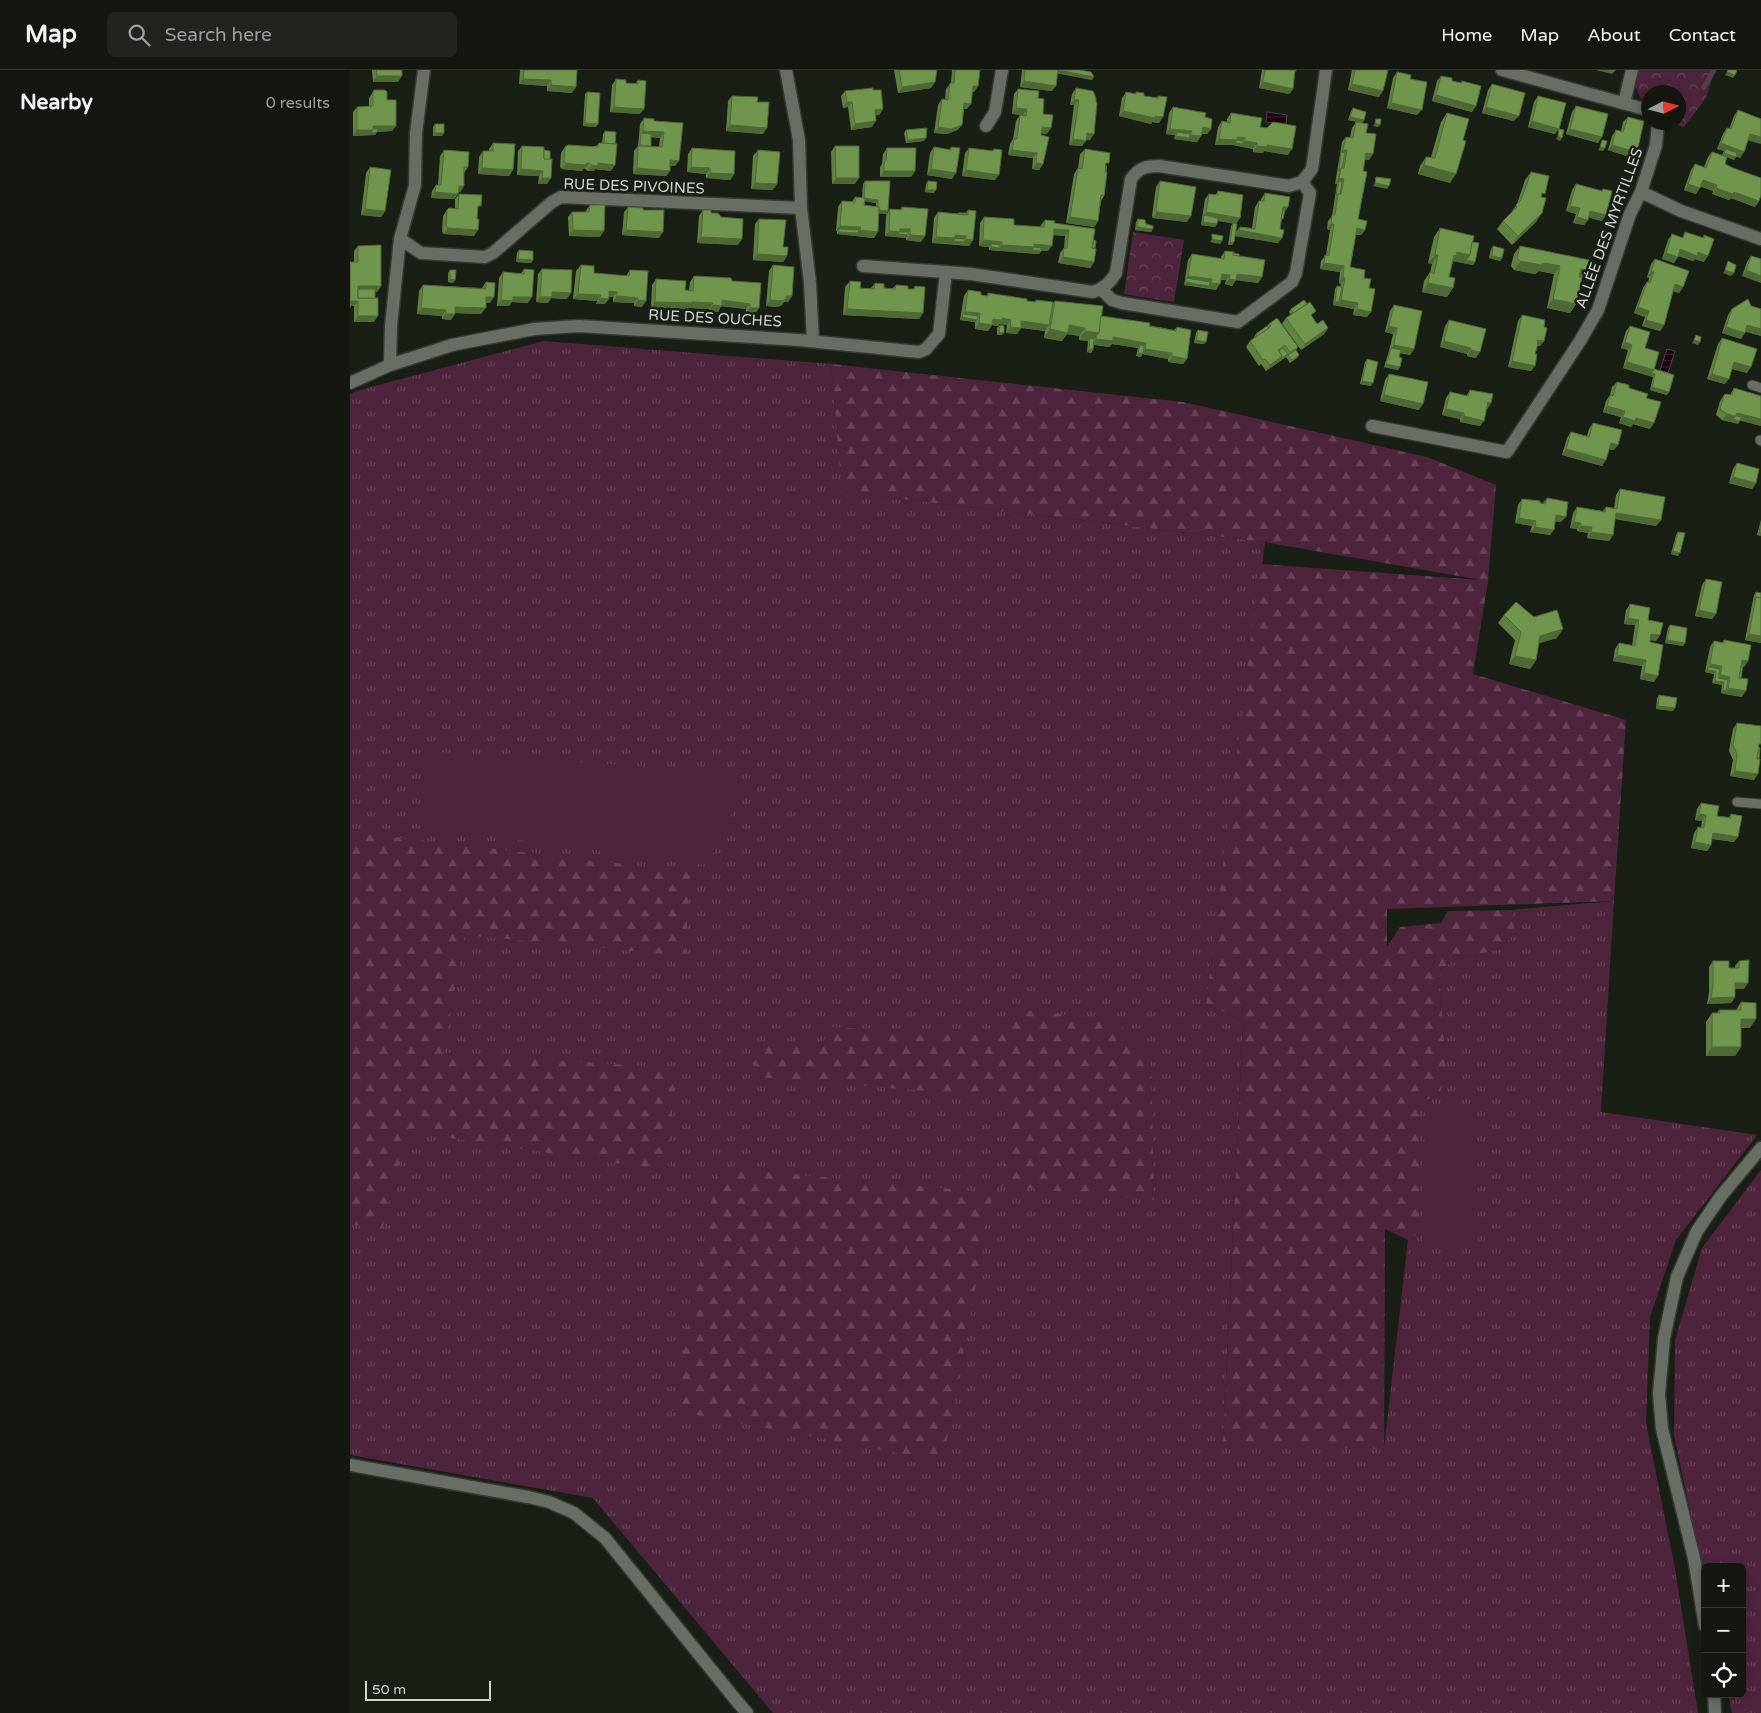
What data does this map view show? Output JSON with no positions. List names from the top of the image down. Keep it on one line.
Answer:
{"streets":{"street":["RUE DES PIVOINES","ALLÉE DES MYRTILLES","RUE DES OUCHES"]},"scale_bar":"50 m","north":"right","page":{"header":"Map","search":"Search here","nav":["Home","Map","About","Contact"],"heading":["Nearby","0 results"],"map_buttons":["+","−"],"scale":"50 m"}}
